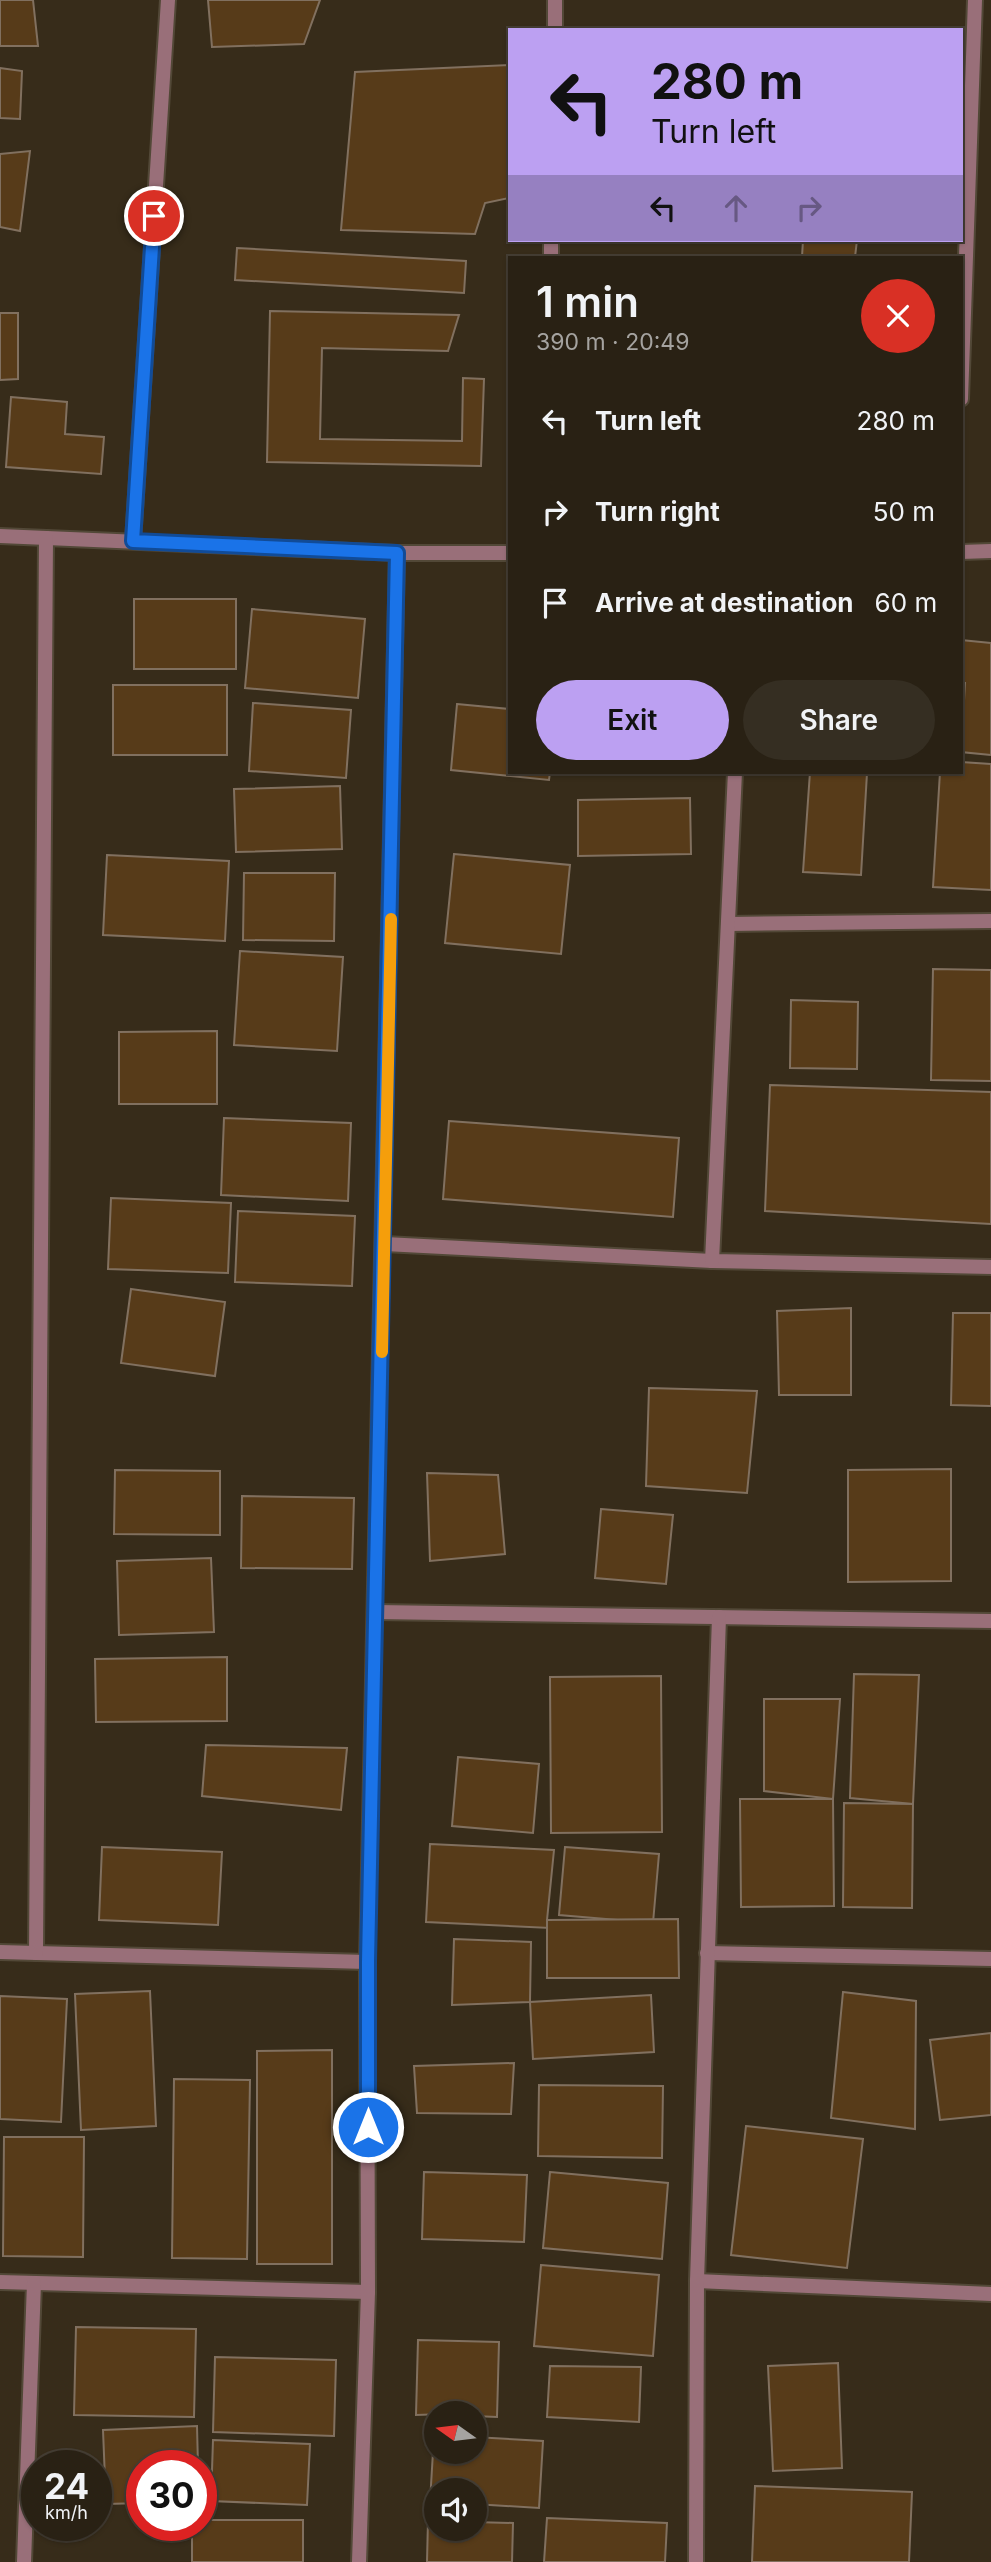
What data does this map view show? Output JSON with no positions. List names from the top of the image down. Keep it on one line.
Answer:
{"north":"left","page":{"turn":["280 m","Turn left"],"heading":["1 min","390 m · 20:49"],"list":[{"name":"Turn left","value":"280 m"},{"name":"Turn right","value":"50 m"},{"name":"Arrive at destination","value":"60 m"}],"buttons":["Exit","Share"],"speed":"24 km/h","limit":"30"}}
